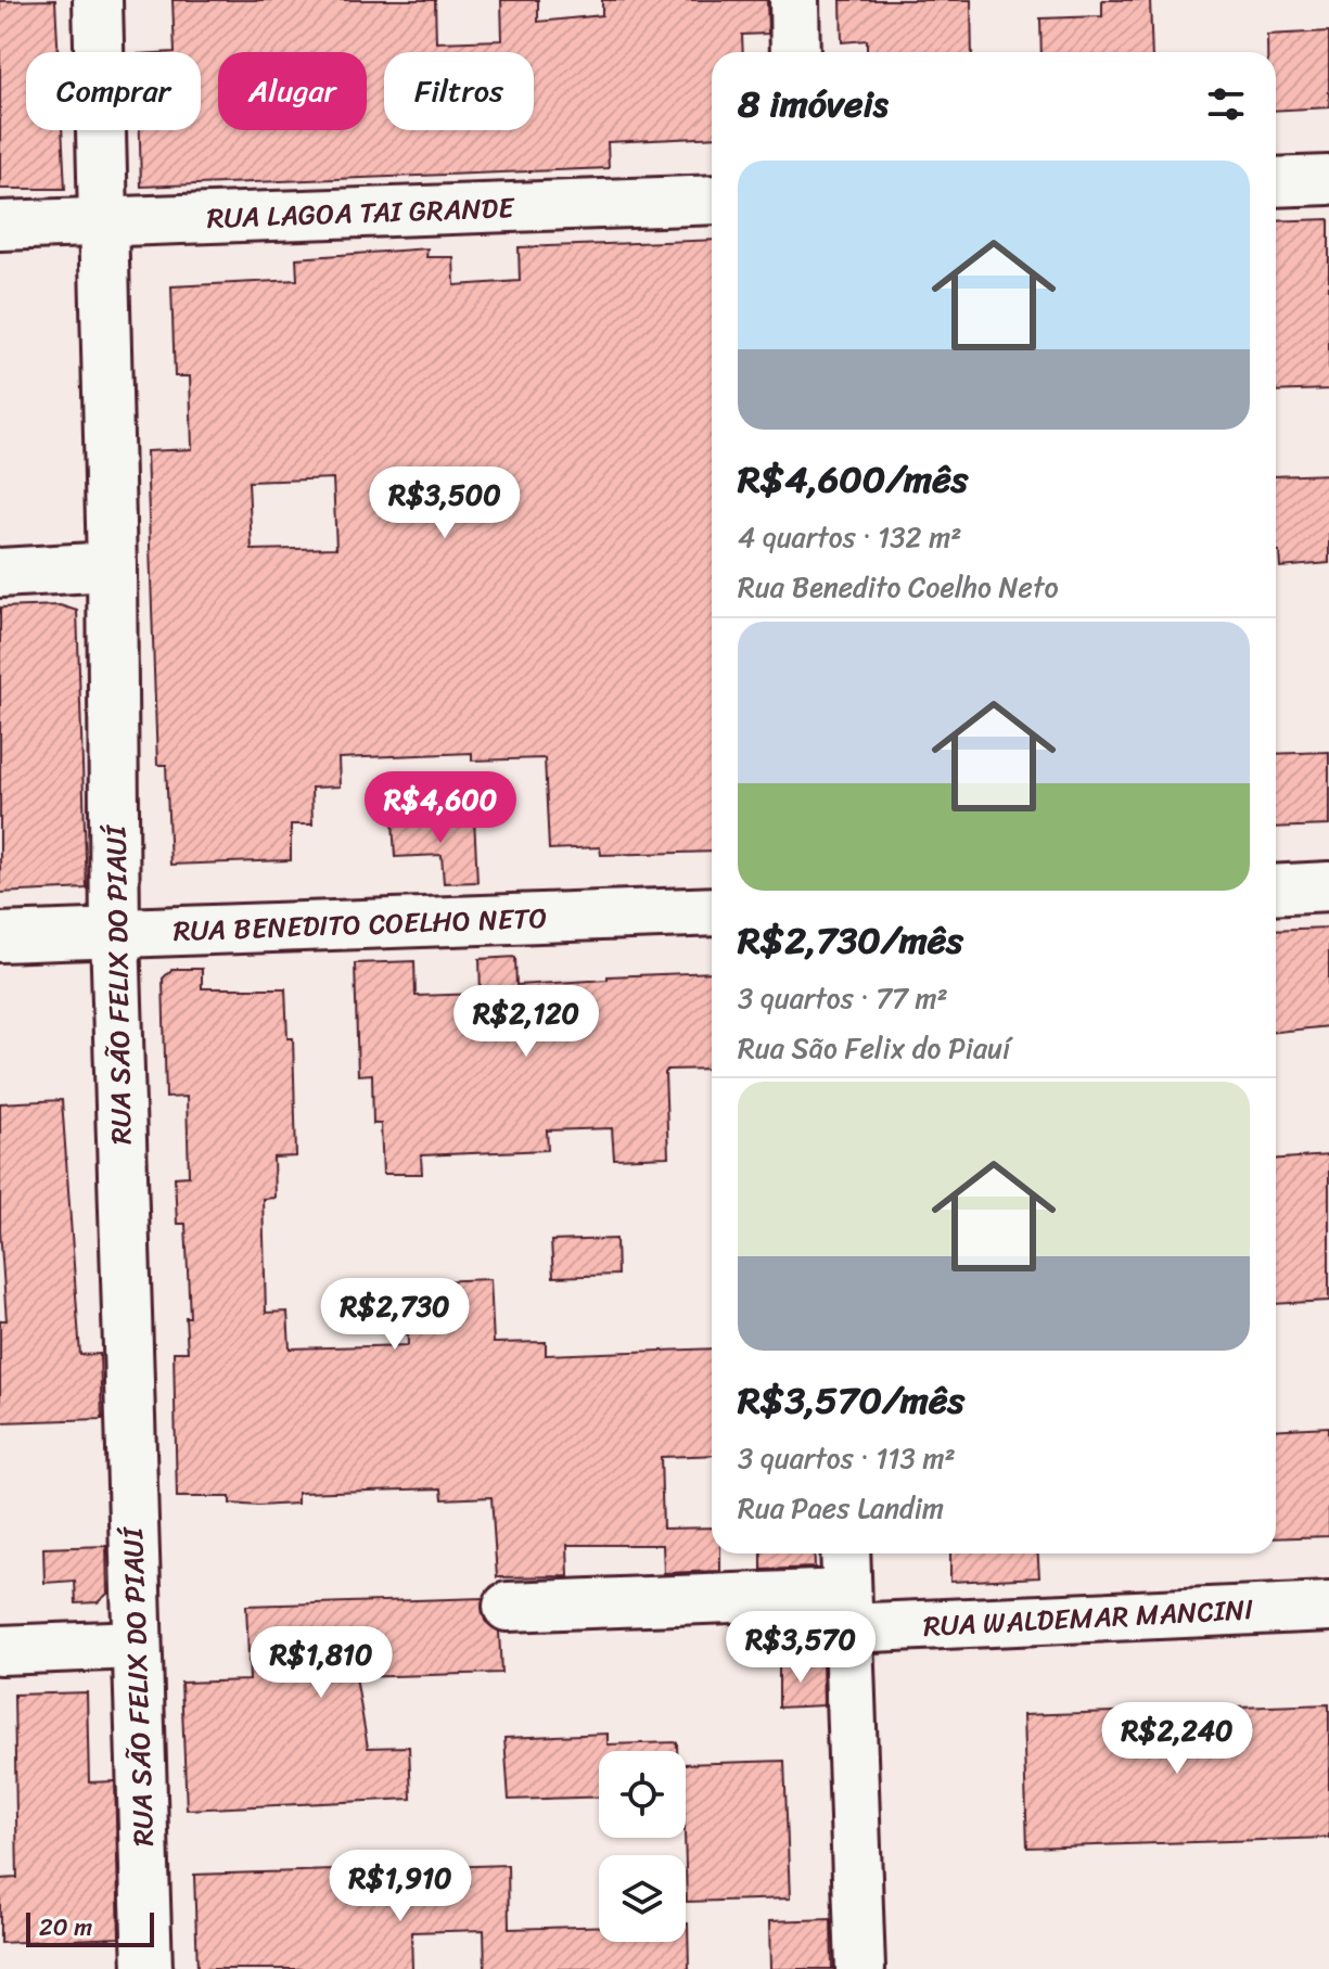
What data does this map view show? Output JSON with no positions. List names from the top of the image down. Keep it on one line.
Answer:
{"streets":{"street":["RUA LAGOA TAI GRANDE","RUA BENEDITO COELHO NETO","RUA SÃO FELIX DO PIAUÍ","RUA WALDEMAR MANCINI"]},"crossings":[["RUA LAGOA TAI GRANDE","RUA SÃO FELIX DO PIAUÍ"],["RUA BENEDITO COELHO NETO","RUA SÃO FELIX DO PIAUÍ"]],"scale_bar":"20 m","page":{"chip":["Comprar","Alugar","Filtros"],"heading":"8 imóveis","list":[{"name":"R$4,600/mês","note":"4 quartos · 132 m² · Rua Benedito Coelho Neto"},{"name":"R$2,730/mês","note":"3 quartos · 77 m² · Rua São Felix do Piauí"},{"name":"R$3,570/mês","note":"3 quartos · 113 m² · Rua Paes Landim"}],"price":["R$3,500","R$4,600","R$2,120","R$2,730","R$3,570","R$1,810","R$2,240","R$1,910"],"scale":"20 m"}}
